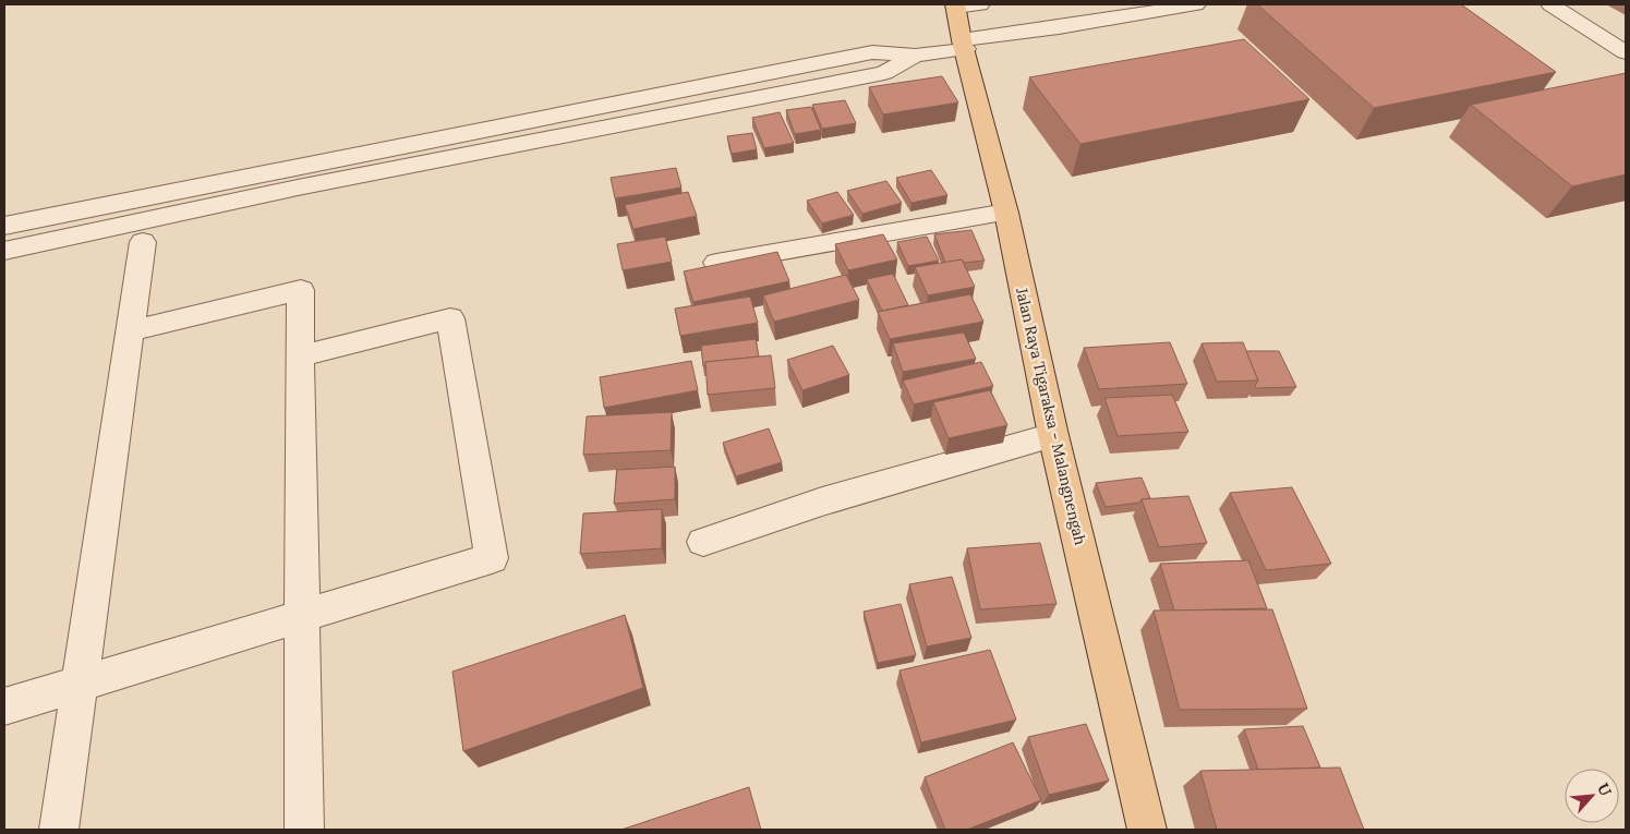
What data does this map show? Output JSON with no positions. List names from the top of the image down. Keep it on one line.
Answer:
{"streets":{"main road":["Jalan Raya Tigaraksa - Malangnengah"]},"north":"top right"}
